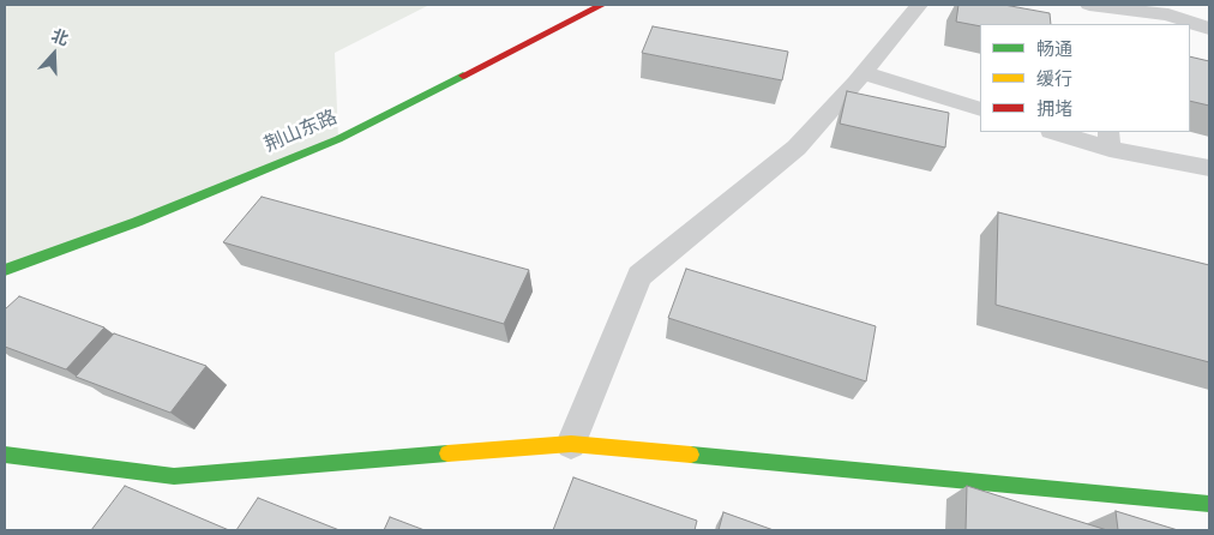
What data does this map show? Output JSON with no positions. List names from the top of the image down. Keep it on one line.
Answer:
{"streets":{"street":["荆山东路"]},"legend":["畅通","缓行","拥堵"],"north":"top"}
